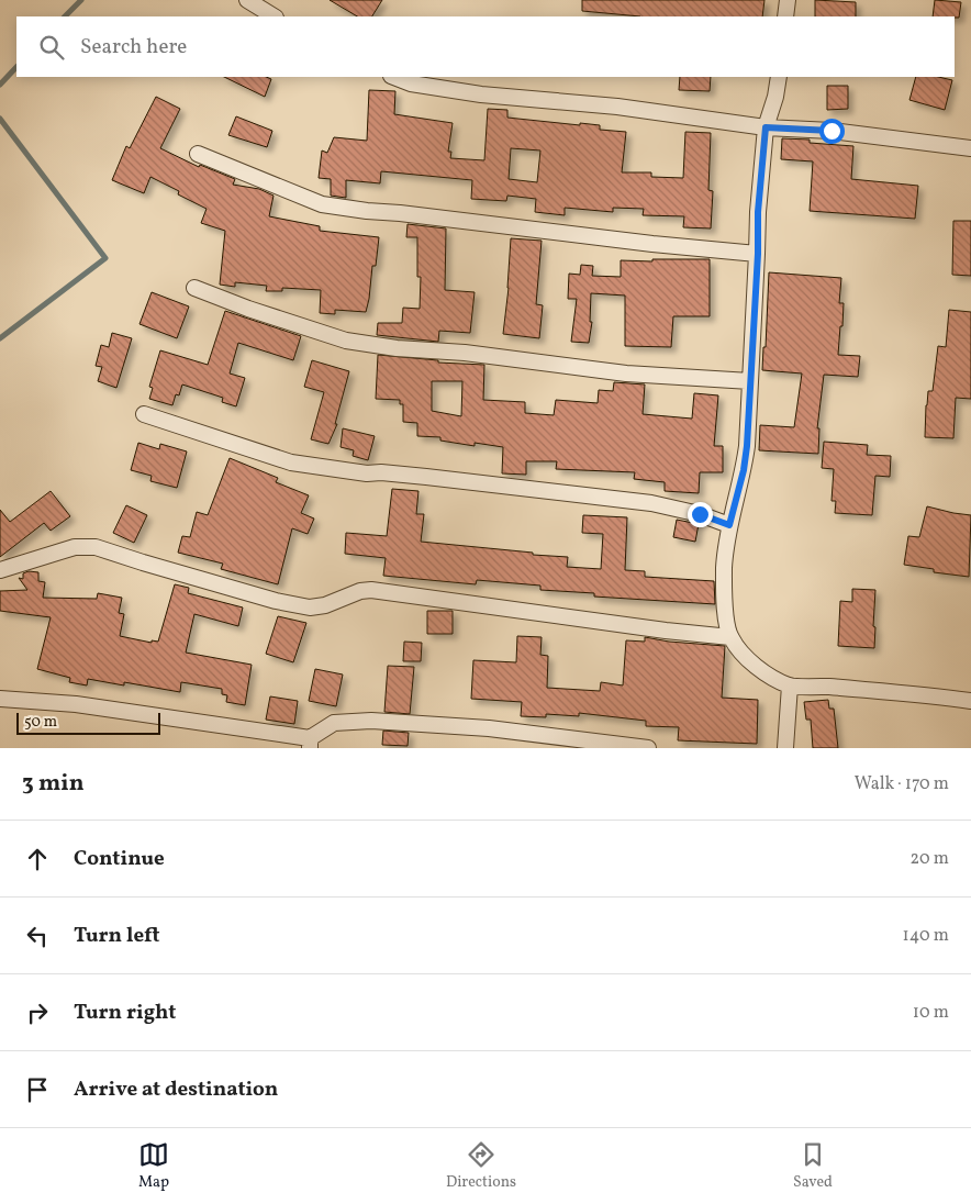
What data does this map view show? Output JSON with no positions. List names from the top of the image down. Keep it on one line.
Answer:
{"scale_bar":"50 m","page":{"search":"Search here","scale":"50 m","heading":["3 min","Walk · 170 m"],"list":[["Continue","20 m"],["Turn left","140 m"],["Turn right","10 m"],"Arrive at destination"],"nav":["Map","Directions","Saved"]}}
